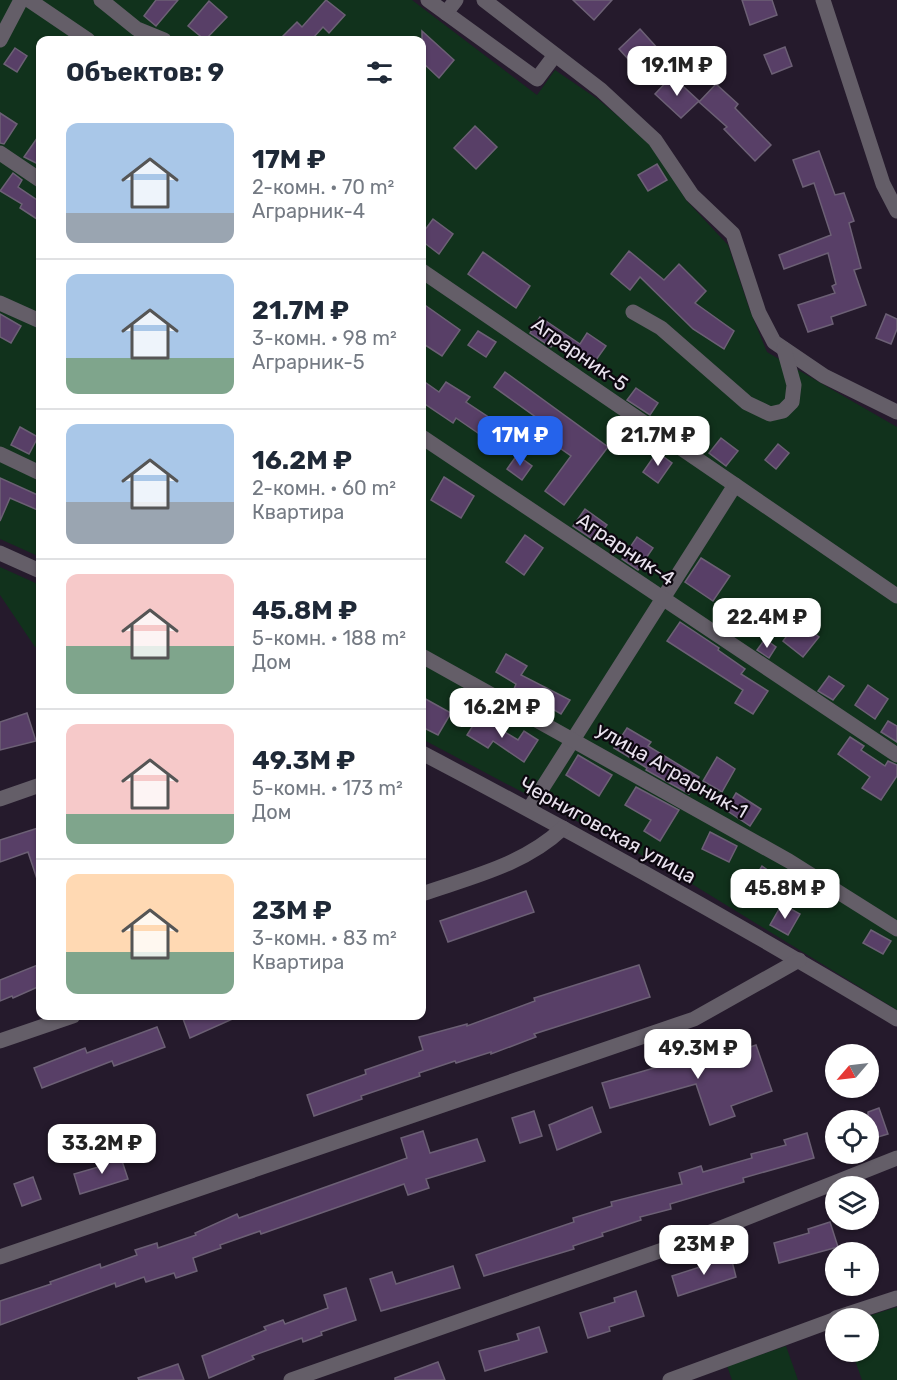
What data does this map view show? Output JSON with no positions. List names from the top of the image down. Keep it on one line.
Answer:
{"streets":{"street":["Аграрник-5","Аграрник-4","улица Аграрник-1","Черниговская улица"]},"north":"bottom left","page":{"heading":"Объектов: 9","price":["19.1M ₽","17M ₽","21.7M ₽","22.4M ₽","16.2M ₽","45.8M ₽","49.3M ₽","33.2M ₽","23M ₽"],"list":[{"name":"17M ₽","note":"2-комн. · 70 m² · Аграрник-4"},{"name":"21.7M ₽","note":"3-комн. · 98 m² · Аграрник-5"},{"name":"16.2M ₽","note":"2-комн. · 60 m² · Квартира"},{"name":"45.8M ₽","note":"5-комн. · 188 m² · Дом"},{"name":"49.3M ₽","note":"5-комн. · 173 m² · Дом"},{"name":"23M ₽","note":"3-комн. · 83 m² · Квартира"}],"map_buttons":["+","−"]}}
